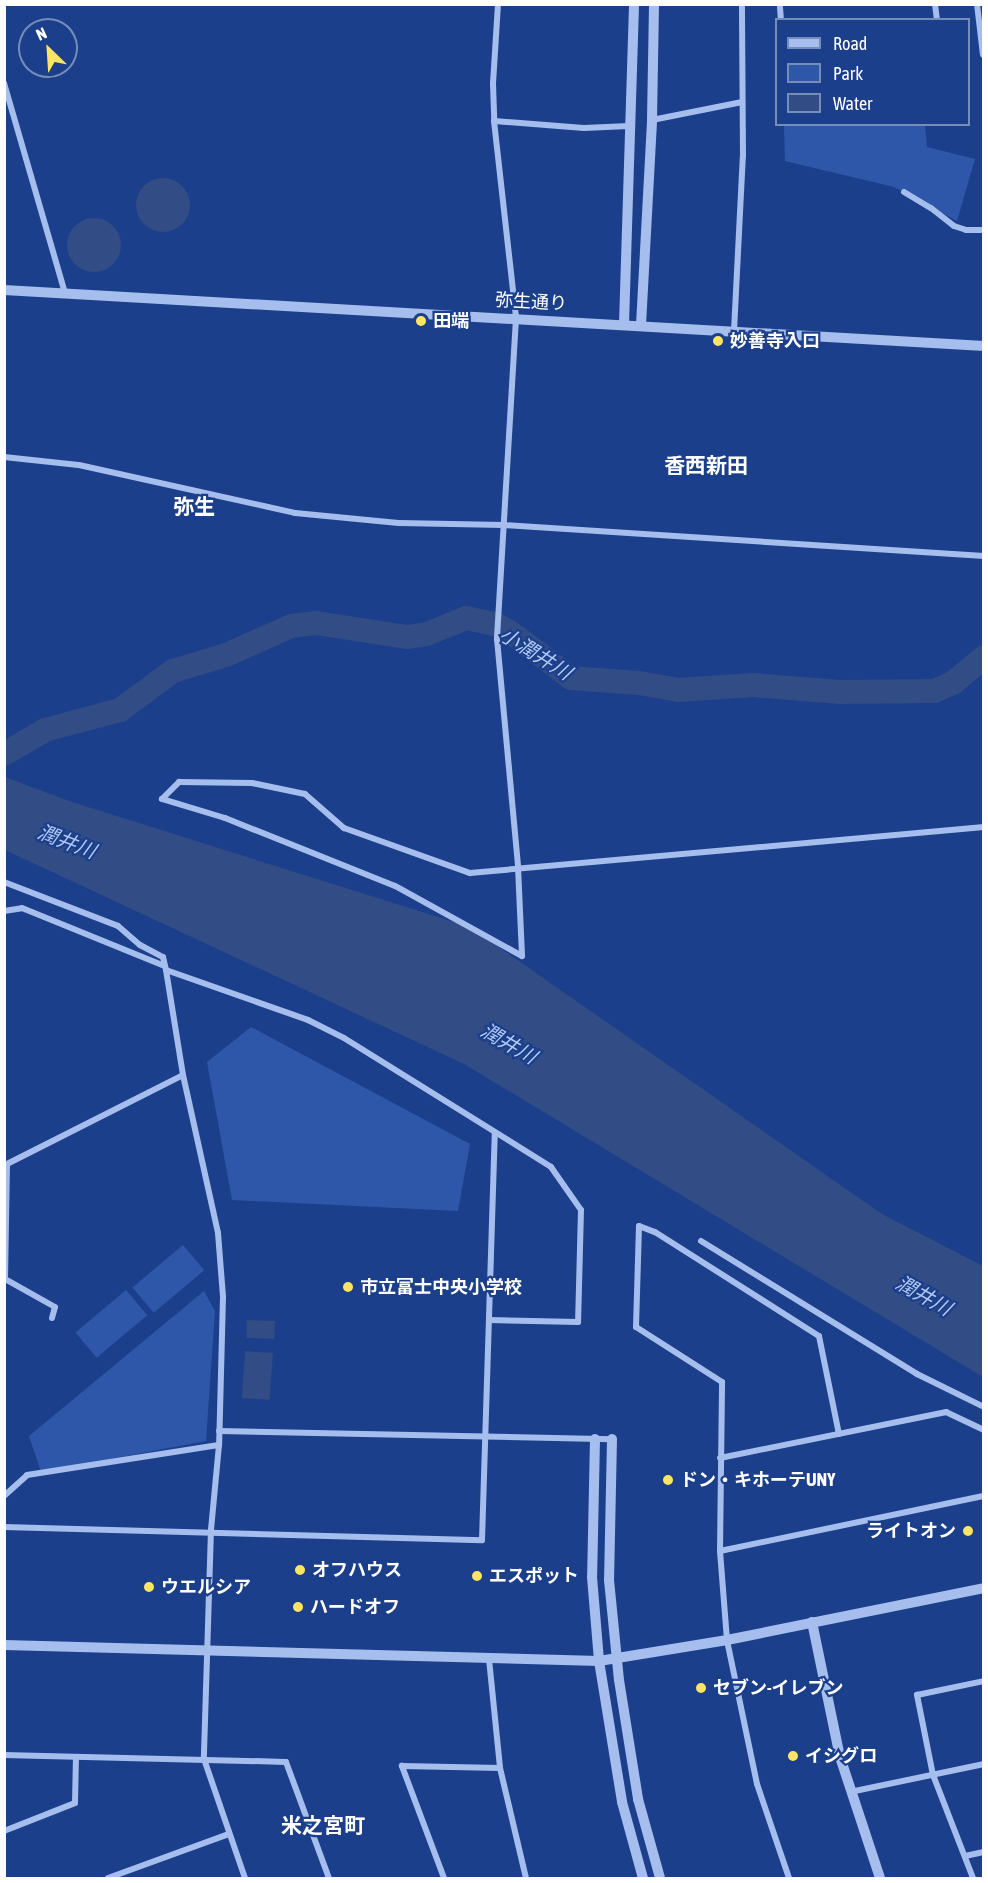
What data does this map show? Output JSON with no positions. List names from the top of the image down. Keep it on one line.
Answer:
{"streets":{"street":["弥生通り"]},"districts":["香西新田","弥生","米之宮町"],"water":["小潤井川","潤井川"],"places":["田端","妙善寺入口","市立富士中央小学校","ドン・キホーテUNY","ライトオン","オフハウス","エスポット","ウエルシア","ハードオフ","セブン-イレブン","イシグロ"],"legend":["Road","Park","Water"],"north":"top left"}
